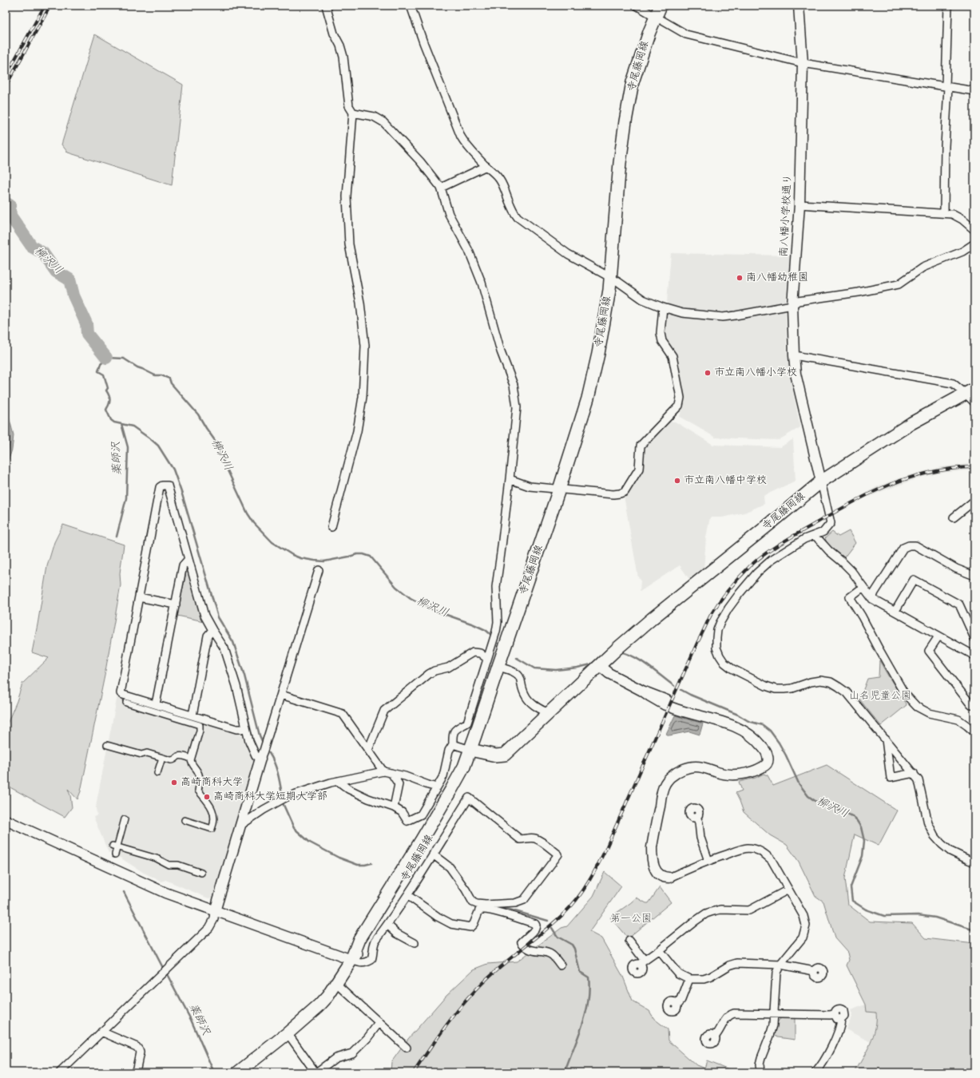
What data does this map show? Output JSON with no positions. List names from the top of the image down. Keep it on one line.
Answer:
{"streets":{"main road":["寺尾藤岡線"],"street":["南八幡小学校通り"]},"crossings":[["寺尾藤岡線","南八幡小学校通り"]],"water":["柳沢川","薬師沢"],"parks":["山名児童公園","第一公園"],"places":["南八幡幼稚園","市立南八幡小学校","市立南八幡中学校","高崎商科大学","高崎商科大学短期大学部"]}
